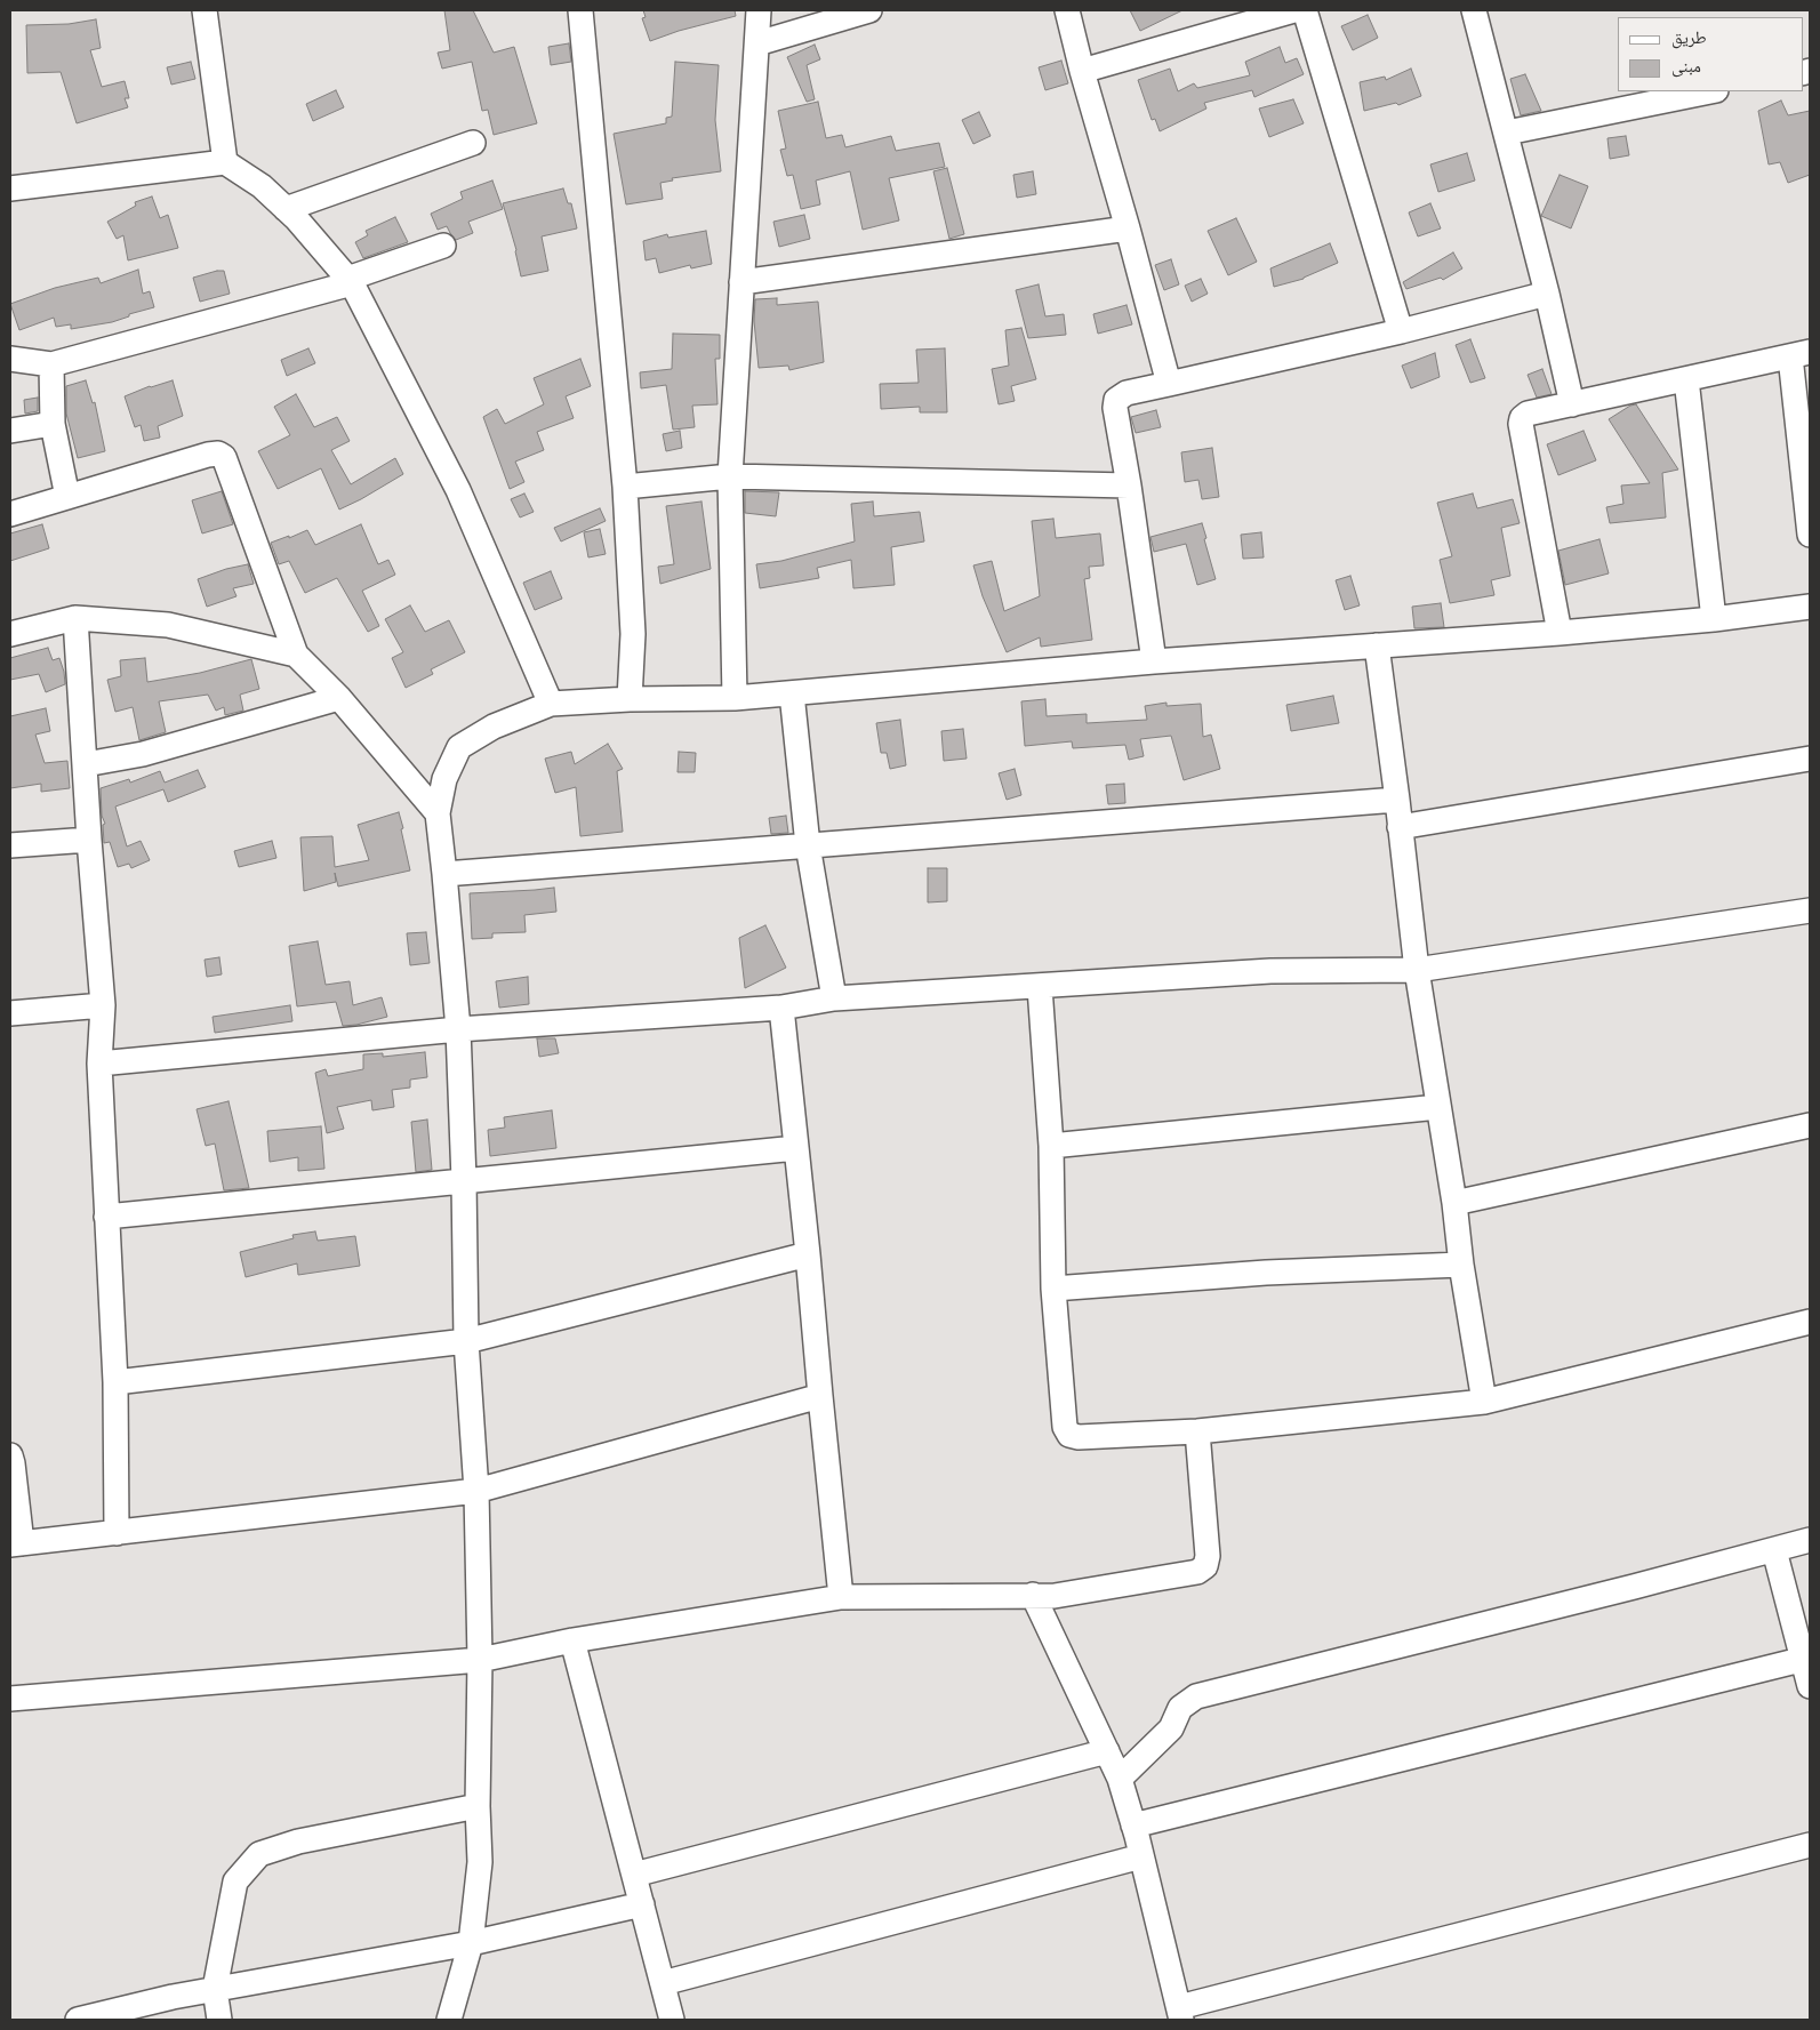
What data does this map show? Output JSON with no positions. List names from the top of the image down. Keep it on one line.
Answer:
{"legend":["طريق","مبنى"]}
